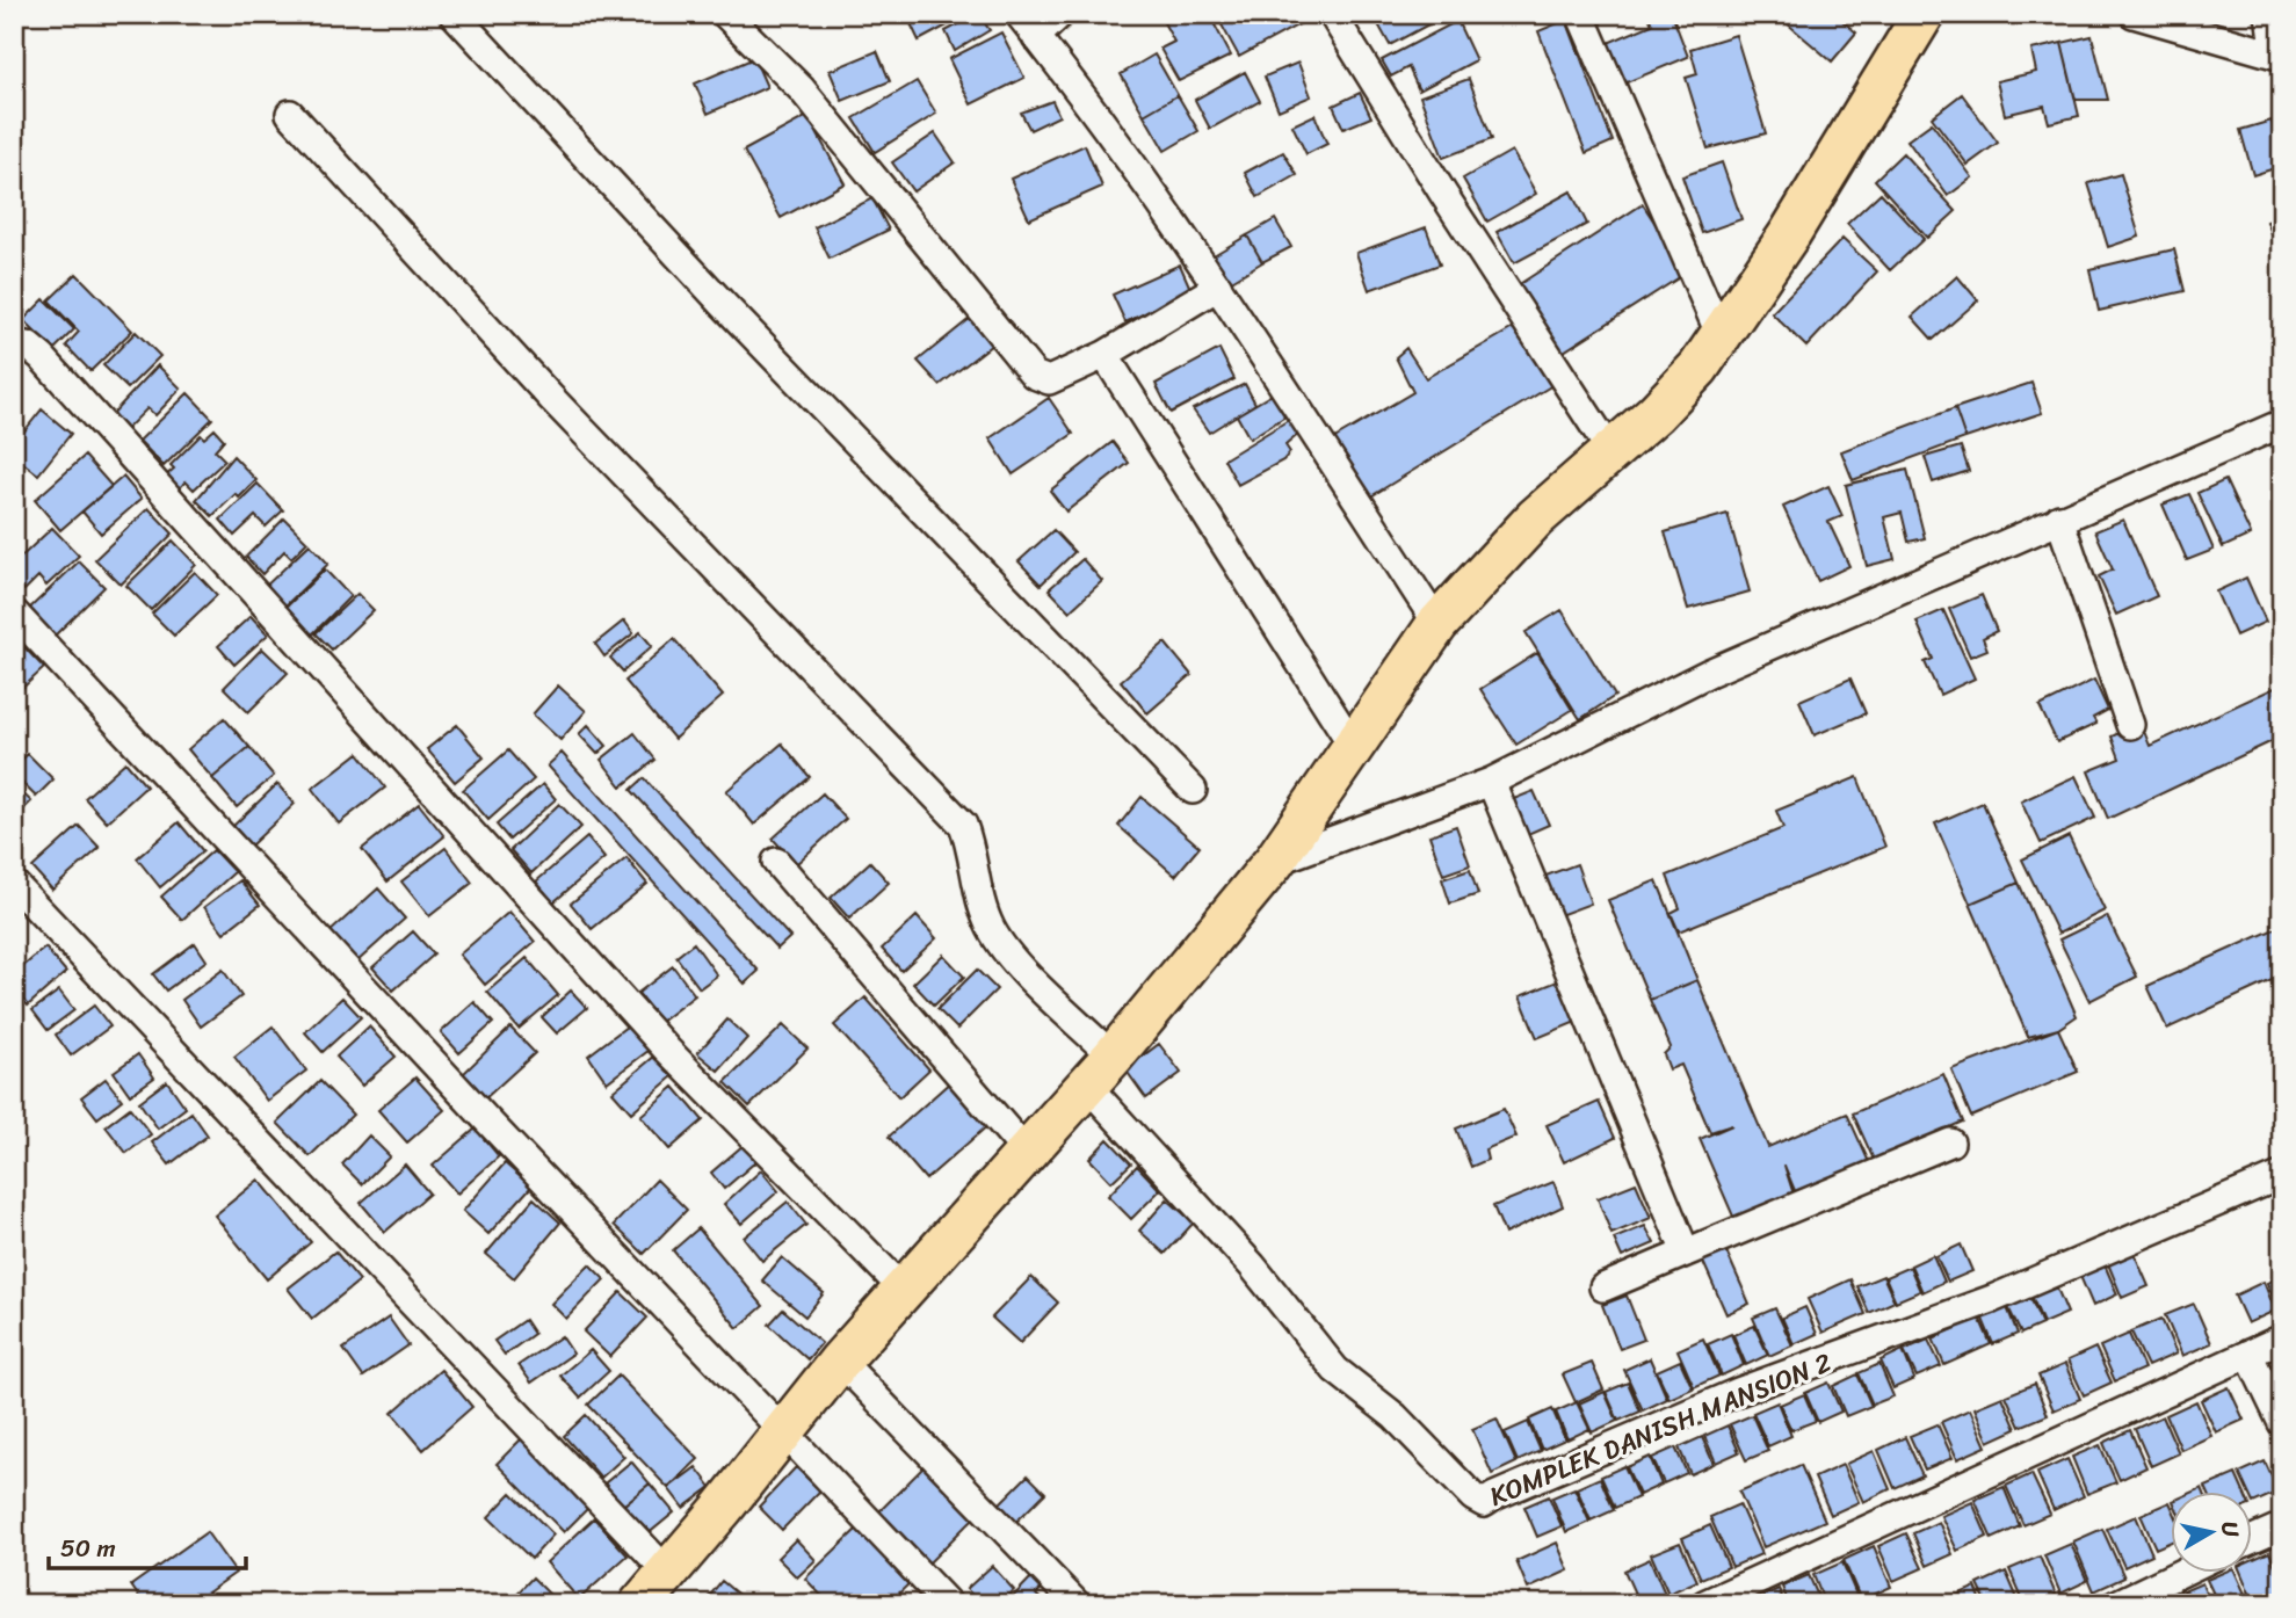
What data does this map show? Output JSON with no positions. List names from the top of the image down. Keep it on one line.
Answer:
{"streets":{"street":["KOMPLEK DANISH MANSION 2"]},"scale_bar":"50 m","north":"right"}
